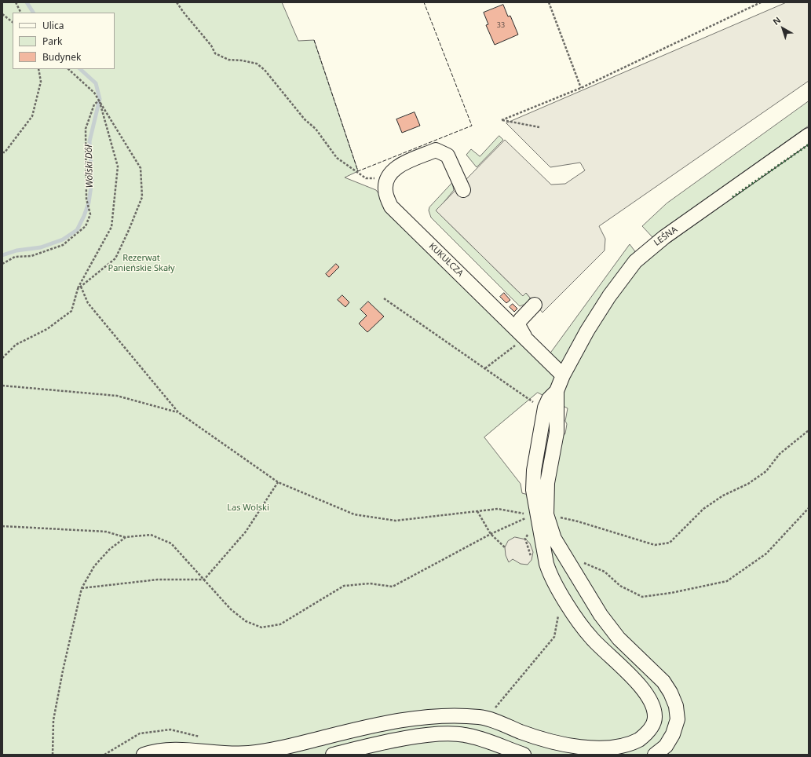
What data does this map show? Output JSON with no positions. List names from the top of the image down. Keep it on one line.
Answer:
{"streets":{"street":["LEŚNA","KUKUŁCZA"]},"crossings":[["LEŚNA","KUKUŁCZA"]],"water":["Wolski Dół"],"parks":["Rezerwat Panieńskie Skały","Las Wolski"],"house_numbers":["33"],"legend":["Ulica","Park","Budynek"],"north":"top left"}
